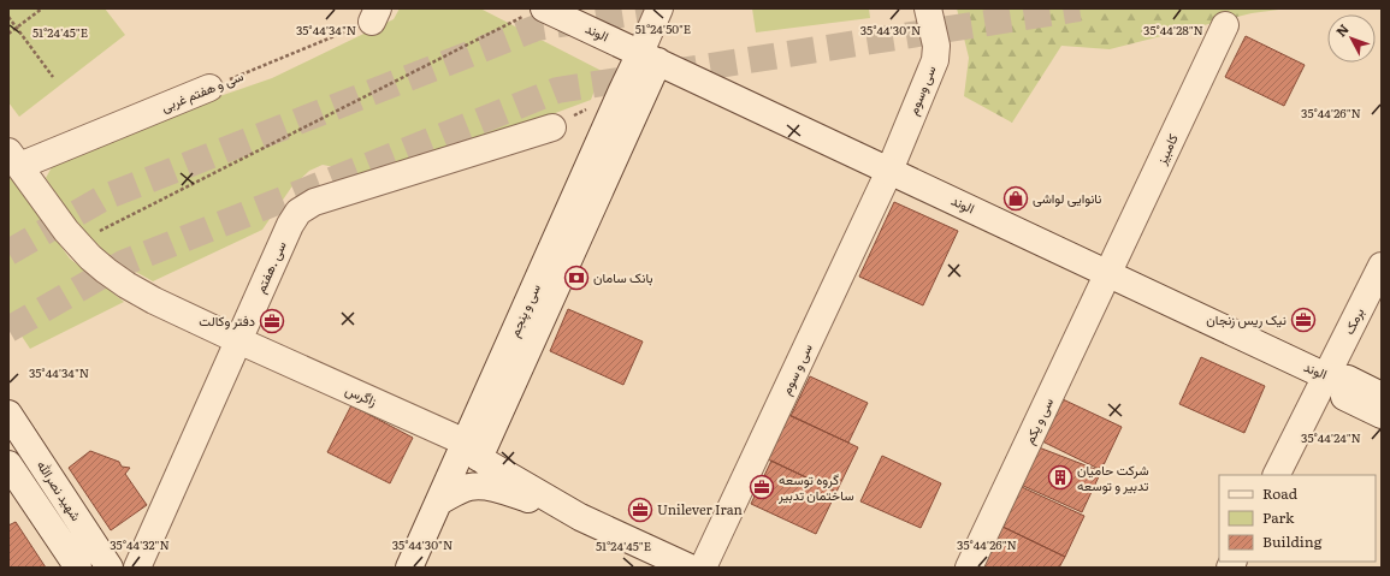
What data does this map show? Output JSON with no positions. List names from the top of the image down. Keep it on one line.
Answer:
{"streets":{"street":["الوند","سی وسوم","سی و هفتم غربی","کامبیز","سی .هفتم","سی و پنجم","برمک","سی و سوم","زاگرس","سی و یکم","شهید نصرالله"]},"crossings":[["الوند","سی وسوم"],["الوند","کامبیز"],["الوند","سی و پنجم"],["الوند","برمک"],["الوند","سی و سوم"],["الوند","سی و یکم"],["سی وسوم","سی و سوم"],["سی و هفتم غربی","زاگرس"],["کامبیز","سی و یکم"],["سی .هفتم","زاگرس"],["سی و پنجم","زاگرس"]],"places":{"shop":["نانوایی لواشی"],"bank":["بانک سامان"],"office":["نیک ریس زنجان","دفتر وکالت","گروه توسعه ساختمان تدبیر","Unilever Iran"],"building":["شرکت حامیان تدبیر و توسعه"]},"legend":["Road","Park","Building"],"north":"top left","coordinates":["51°24'50\"E","35°44'34\"N","35°44'30\"N","35°44'28\"N","51°24'45\"E","35°44'26\"N","35°44'24\"N","35°44'32\"N"]}
